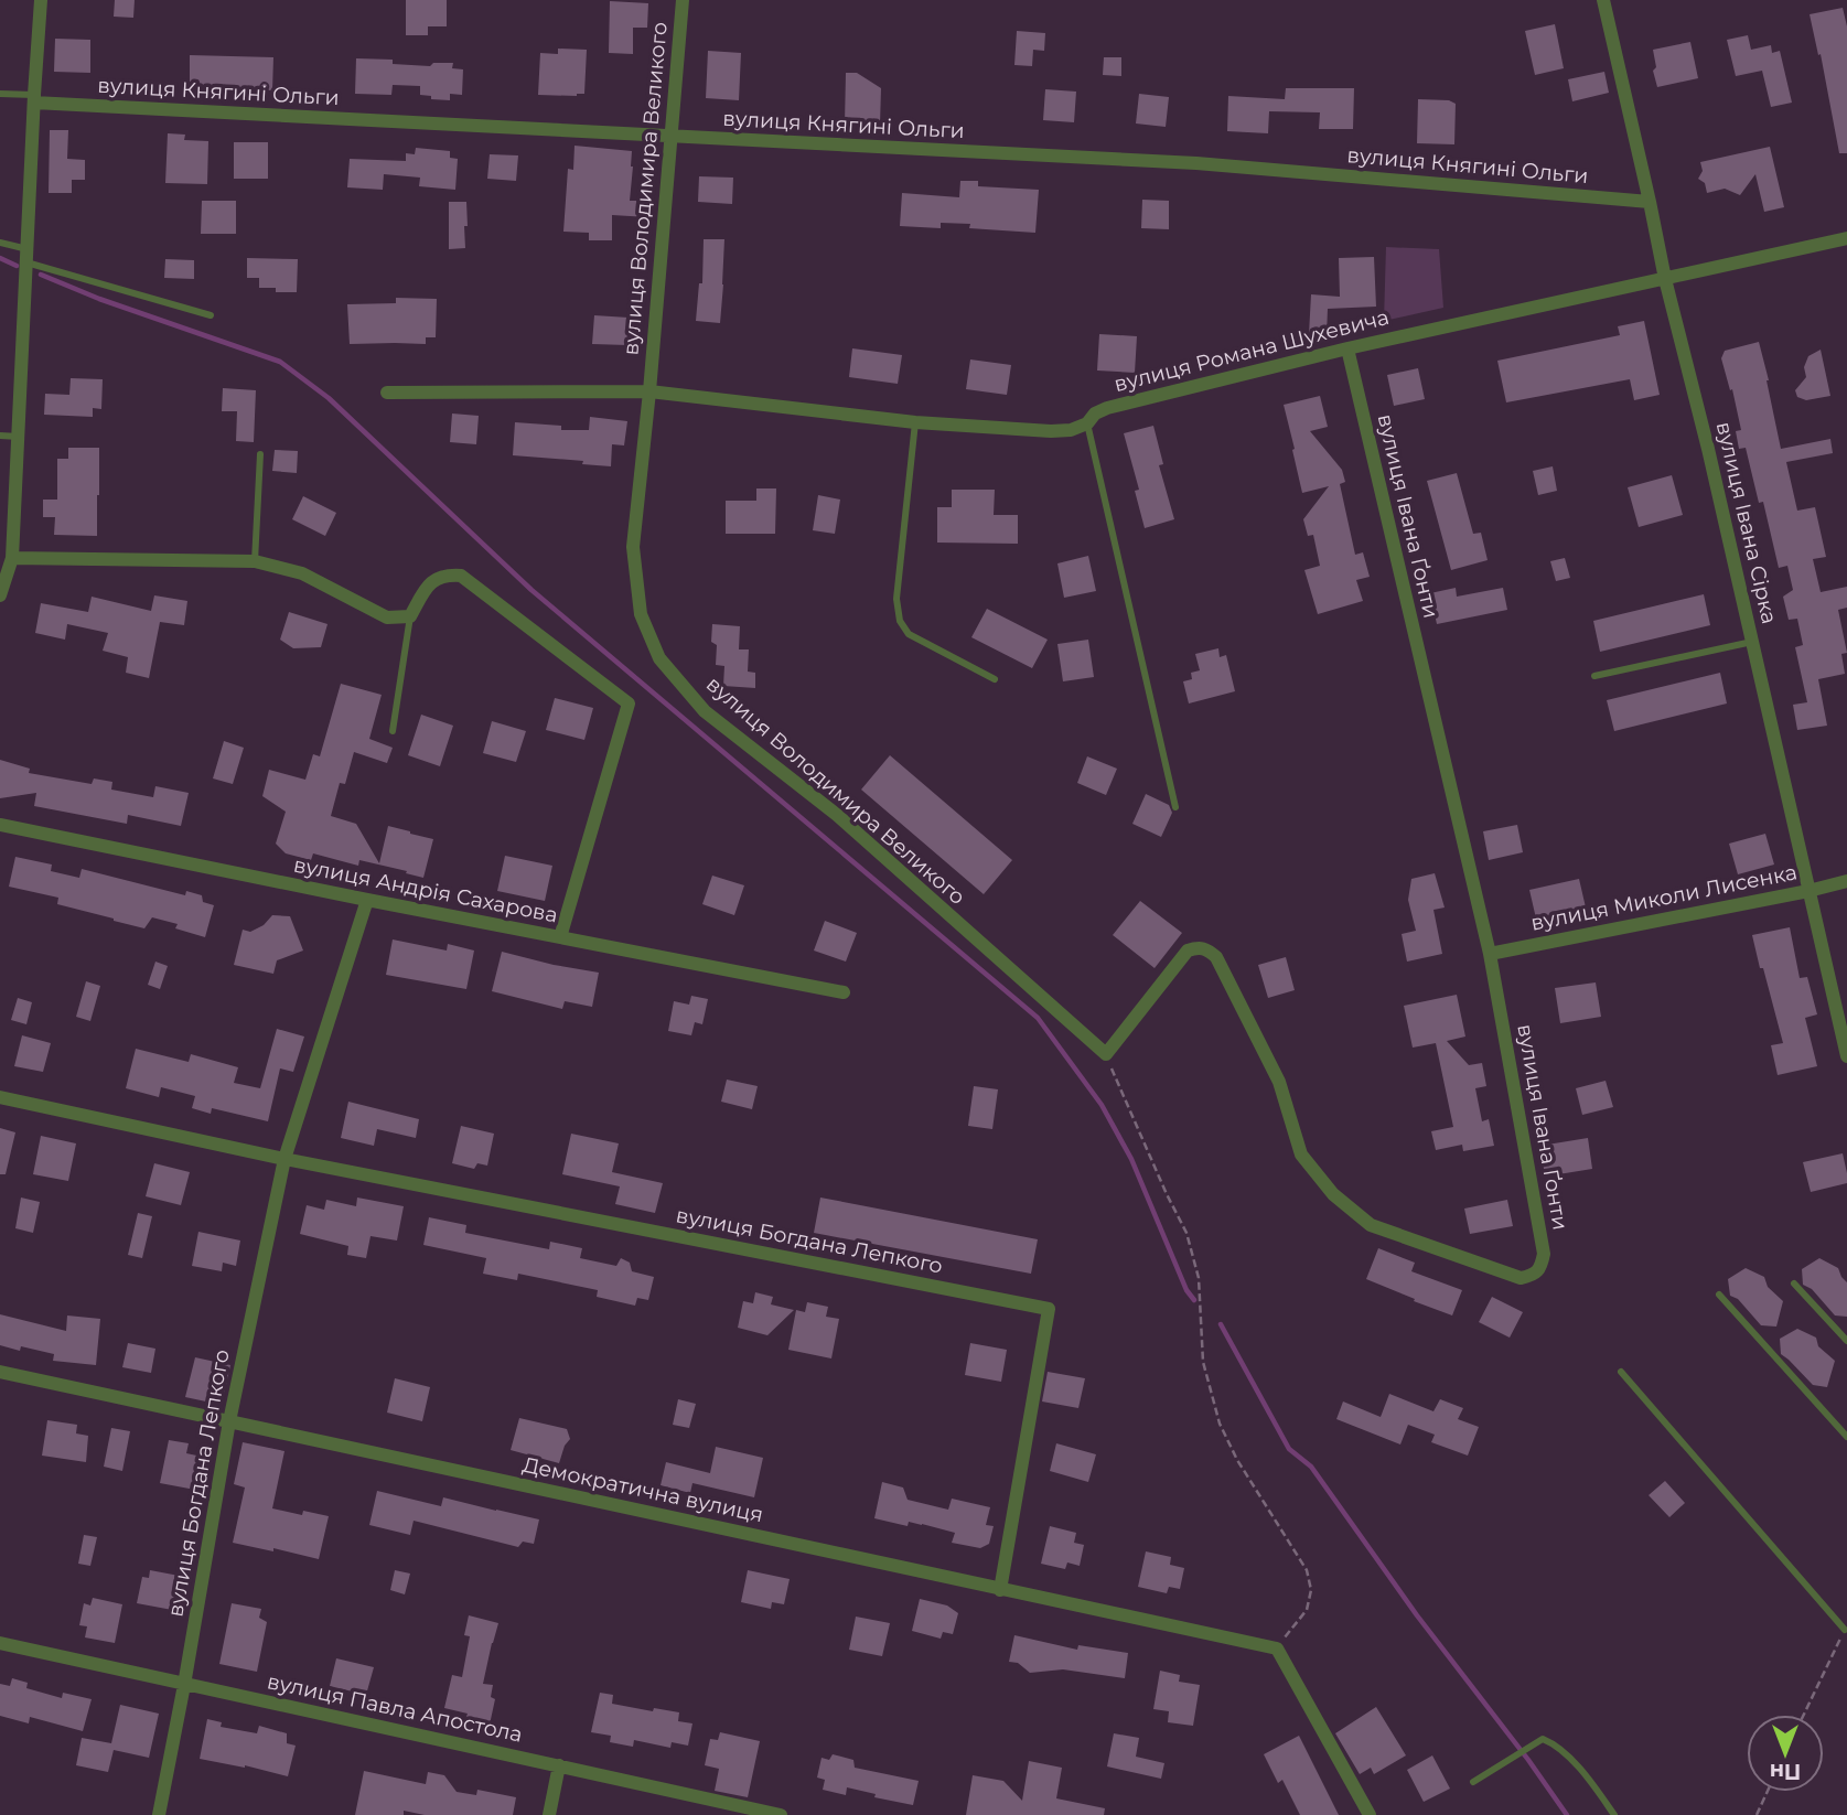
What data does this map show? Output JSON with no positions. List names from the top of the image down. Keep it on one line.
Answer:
{"streets":{"street":["вулиця Княгині Ольги","вулиця Володимира Великого","вулиця Романа Шухевича","вулиця Івана Ґонти","вулиця Івана Сірка","вулиця Андрія Сахарова","вулиця Миколи Лисенка","вулиця Богдана Лепкого","Демократична вулиця","вулиця Павла Апостола"]},"crossings":[["вулиця Княгині Ольги","вулиця Володимира Великого"],["вулиця Княгині Ольги","вулиця Івана Сірка"],["вулиця Володимира Великого","вулиця Романа Шухевича"],["вулиця Володимира Великого","вулиця Івана Ґонти"],["вулиця Романа Шухевича","вулиця Івана Ґонти"],["вулиця Романа Шухевича","вулиця Івана Сірка"],["вулиця Івана Ґонти","вулиця Миколи Лисенка"],["вулиця Івана Сірка","вулиця Миколи Лисенка"],["вулиця Андрія Сахарова","вулиця Богдана Лепкого"],["вулиця Богдана Лепкого","Демократична вулиця"],["вулиця Богдана Лепкого","вулиця Павла Апостола"]],"north":"bottom"}
